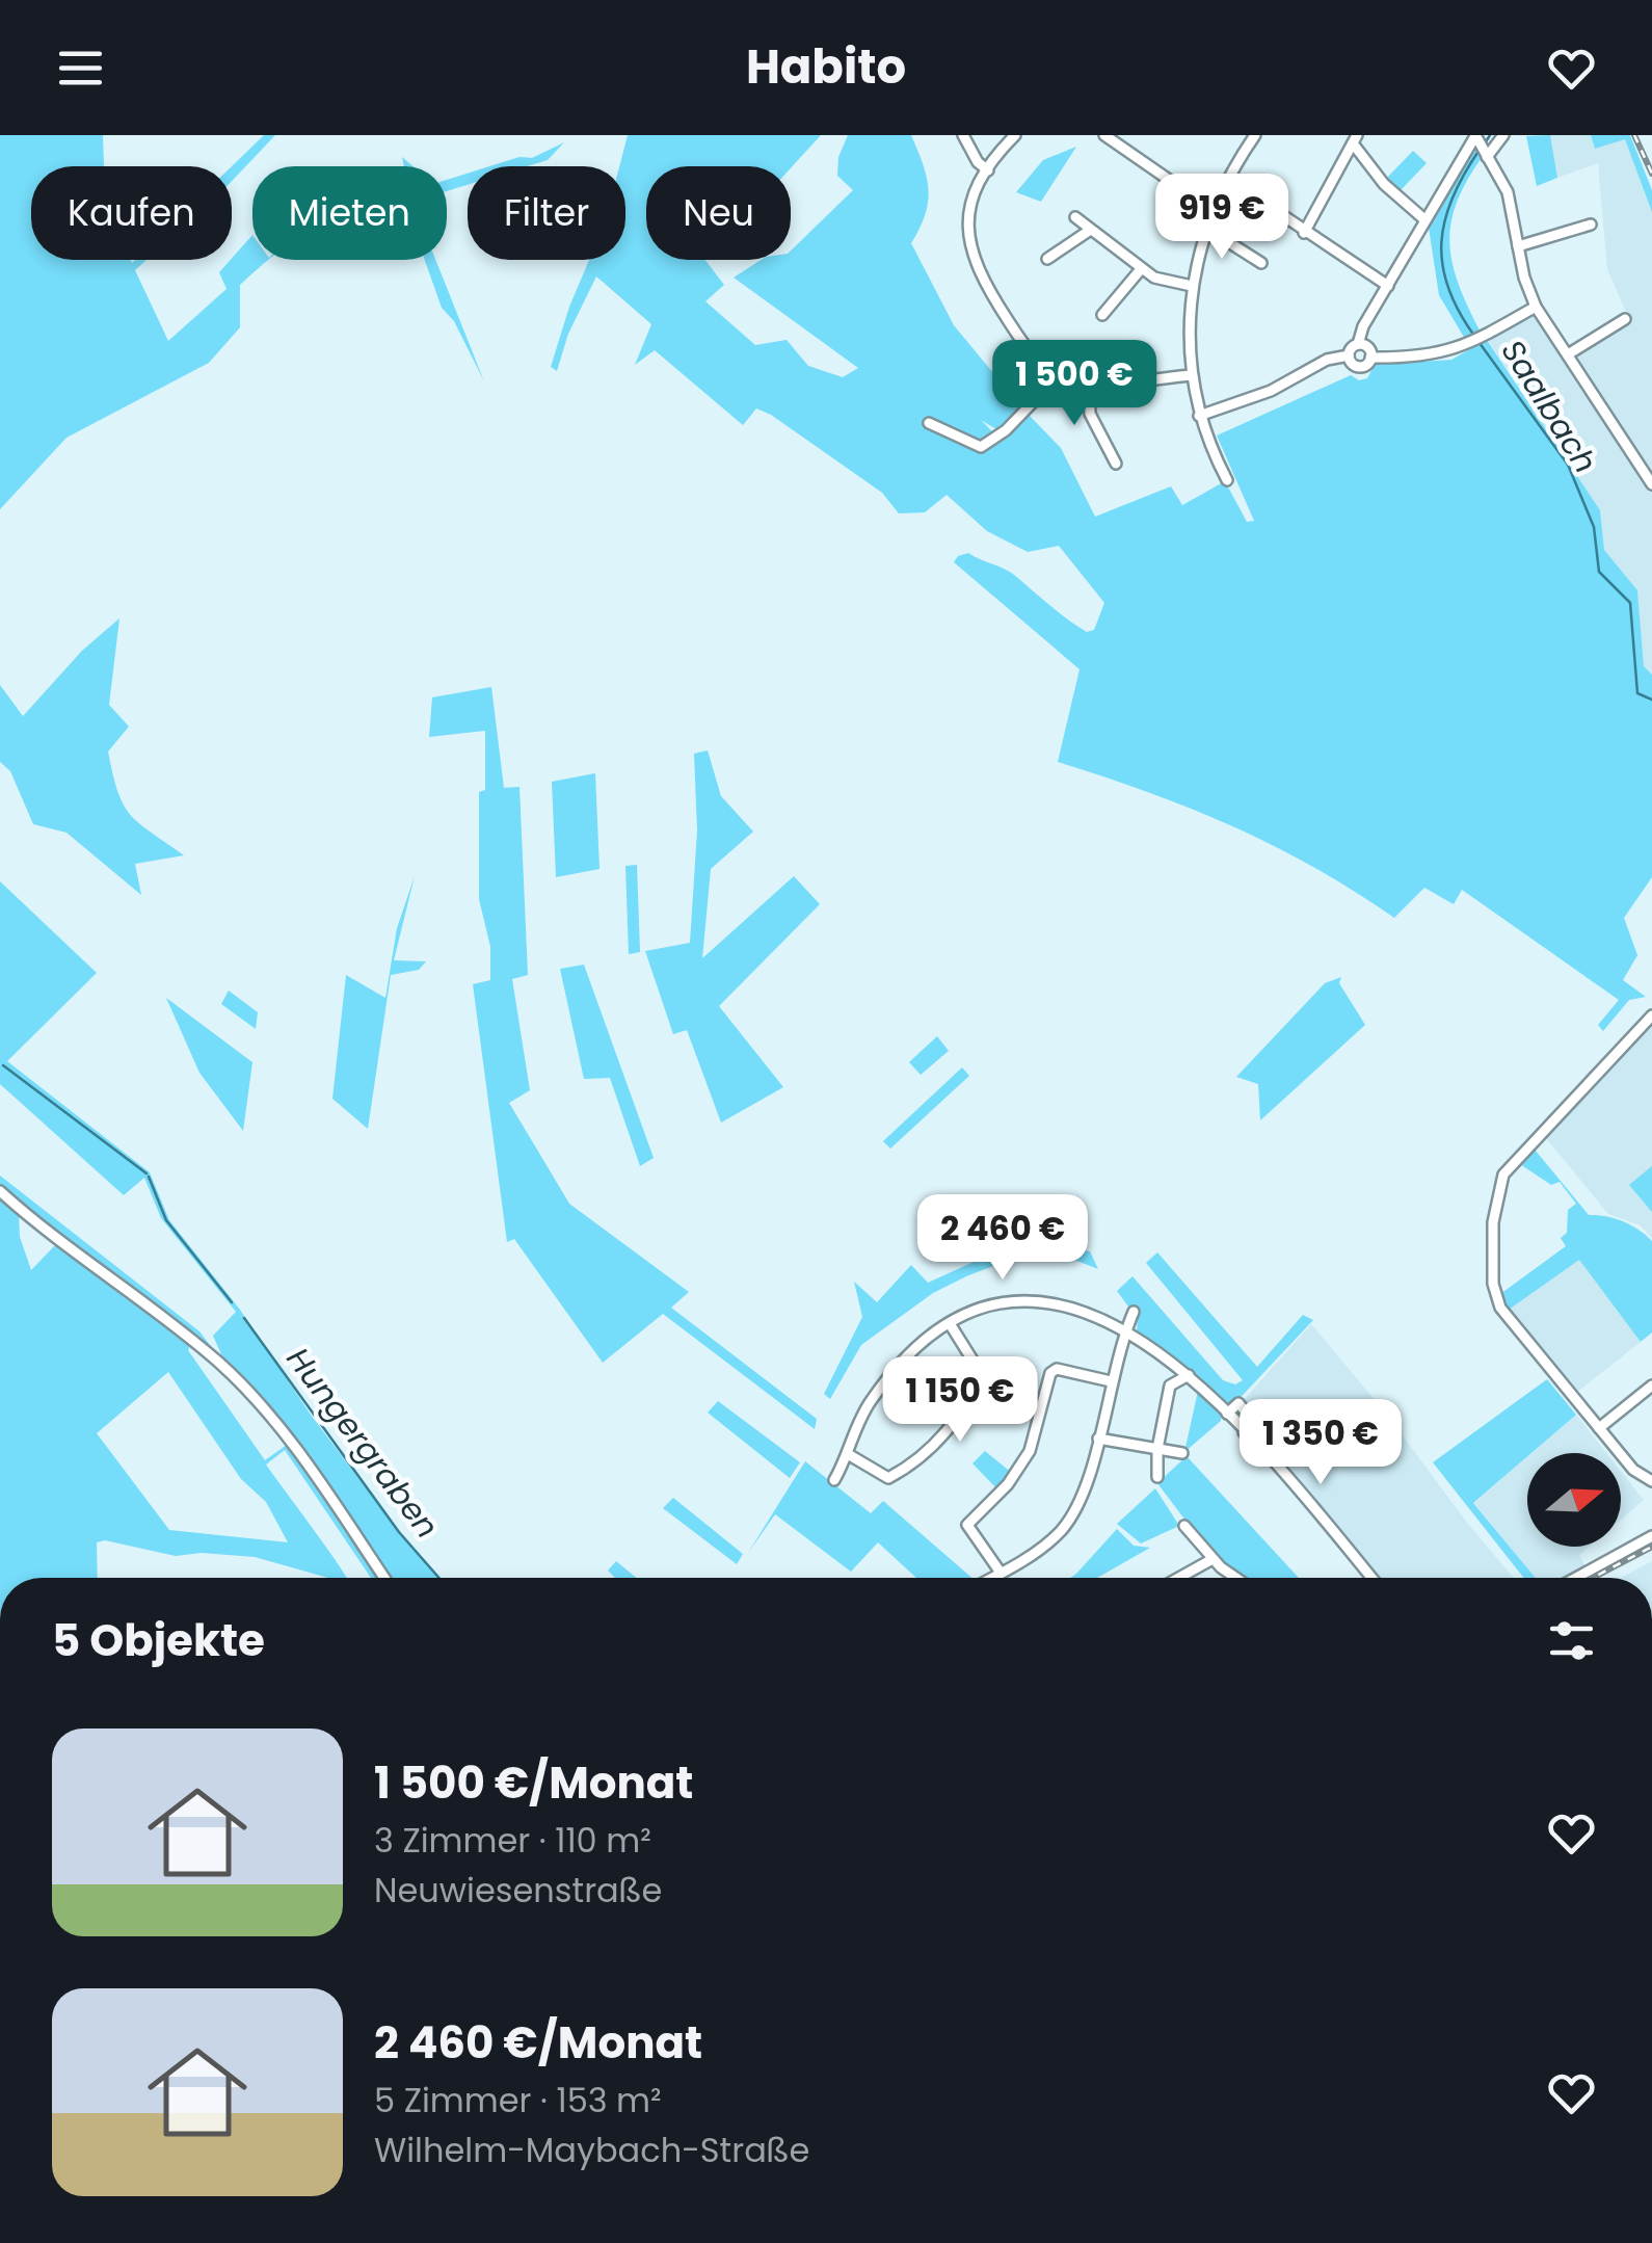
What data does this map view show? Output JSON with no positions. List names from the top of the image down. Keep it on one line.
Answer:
{"water":["Saalbach","Hungergraben"],"north":"right","page":{"header":"Habito","chip":["Kaufen","Mieten","Filter","Neu"],"price":["919 €","1 500 €","2 460 €","1 150 €","1 350 €"],"heading":"5 Objekte","list":[{"name":"1 500 €/Monat","note":"3 Zimmer · 110 m² · Neuwiesenstraße"},{"name":"2 460 €/Monat","note":"5 Zimmer · 153 m² · Wilhelm-Maybach-Straße"}]}}
